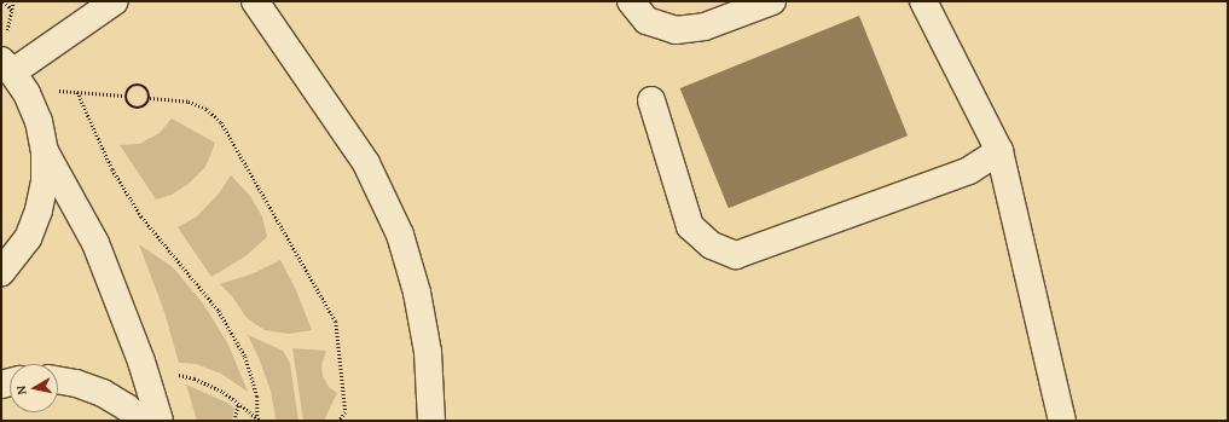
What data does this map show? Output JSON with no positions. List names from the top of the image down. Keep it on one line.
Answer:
{"north":"left"}
